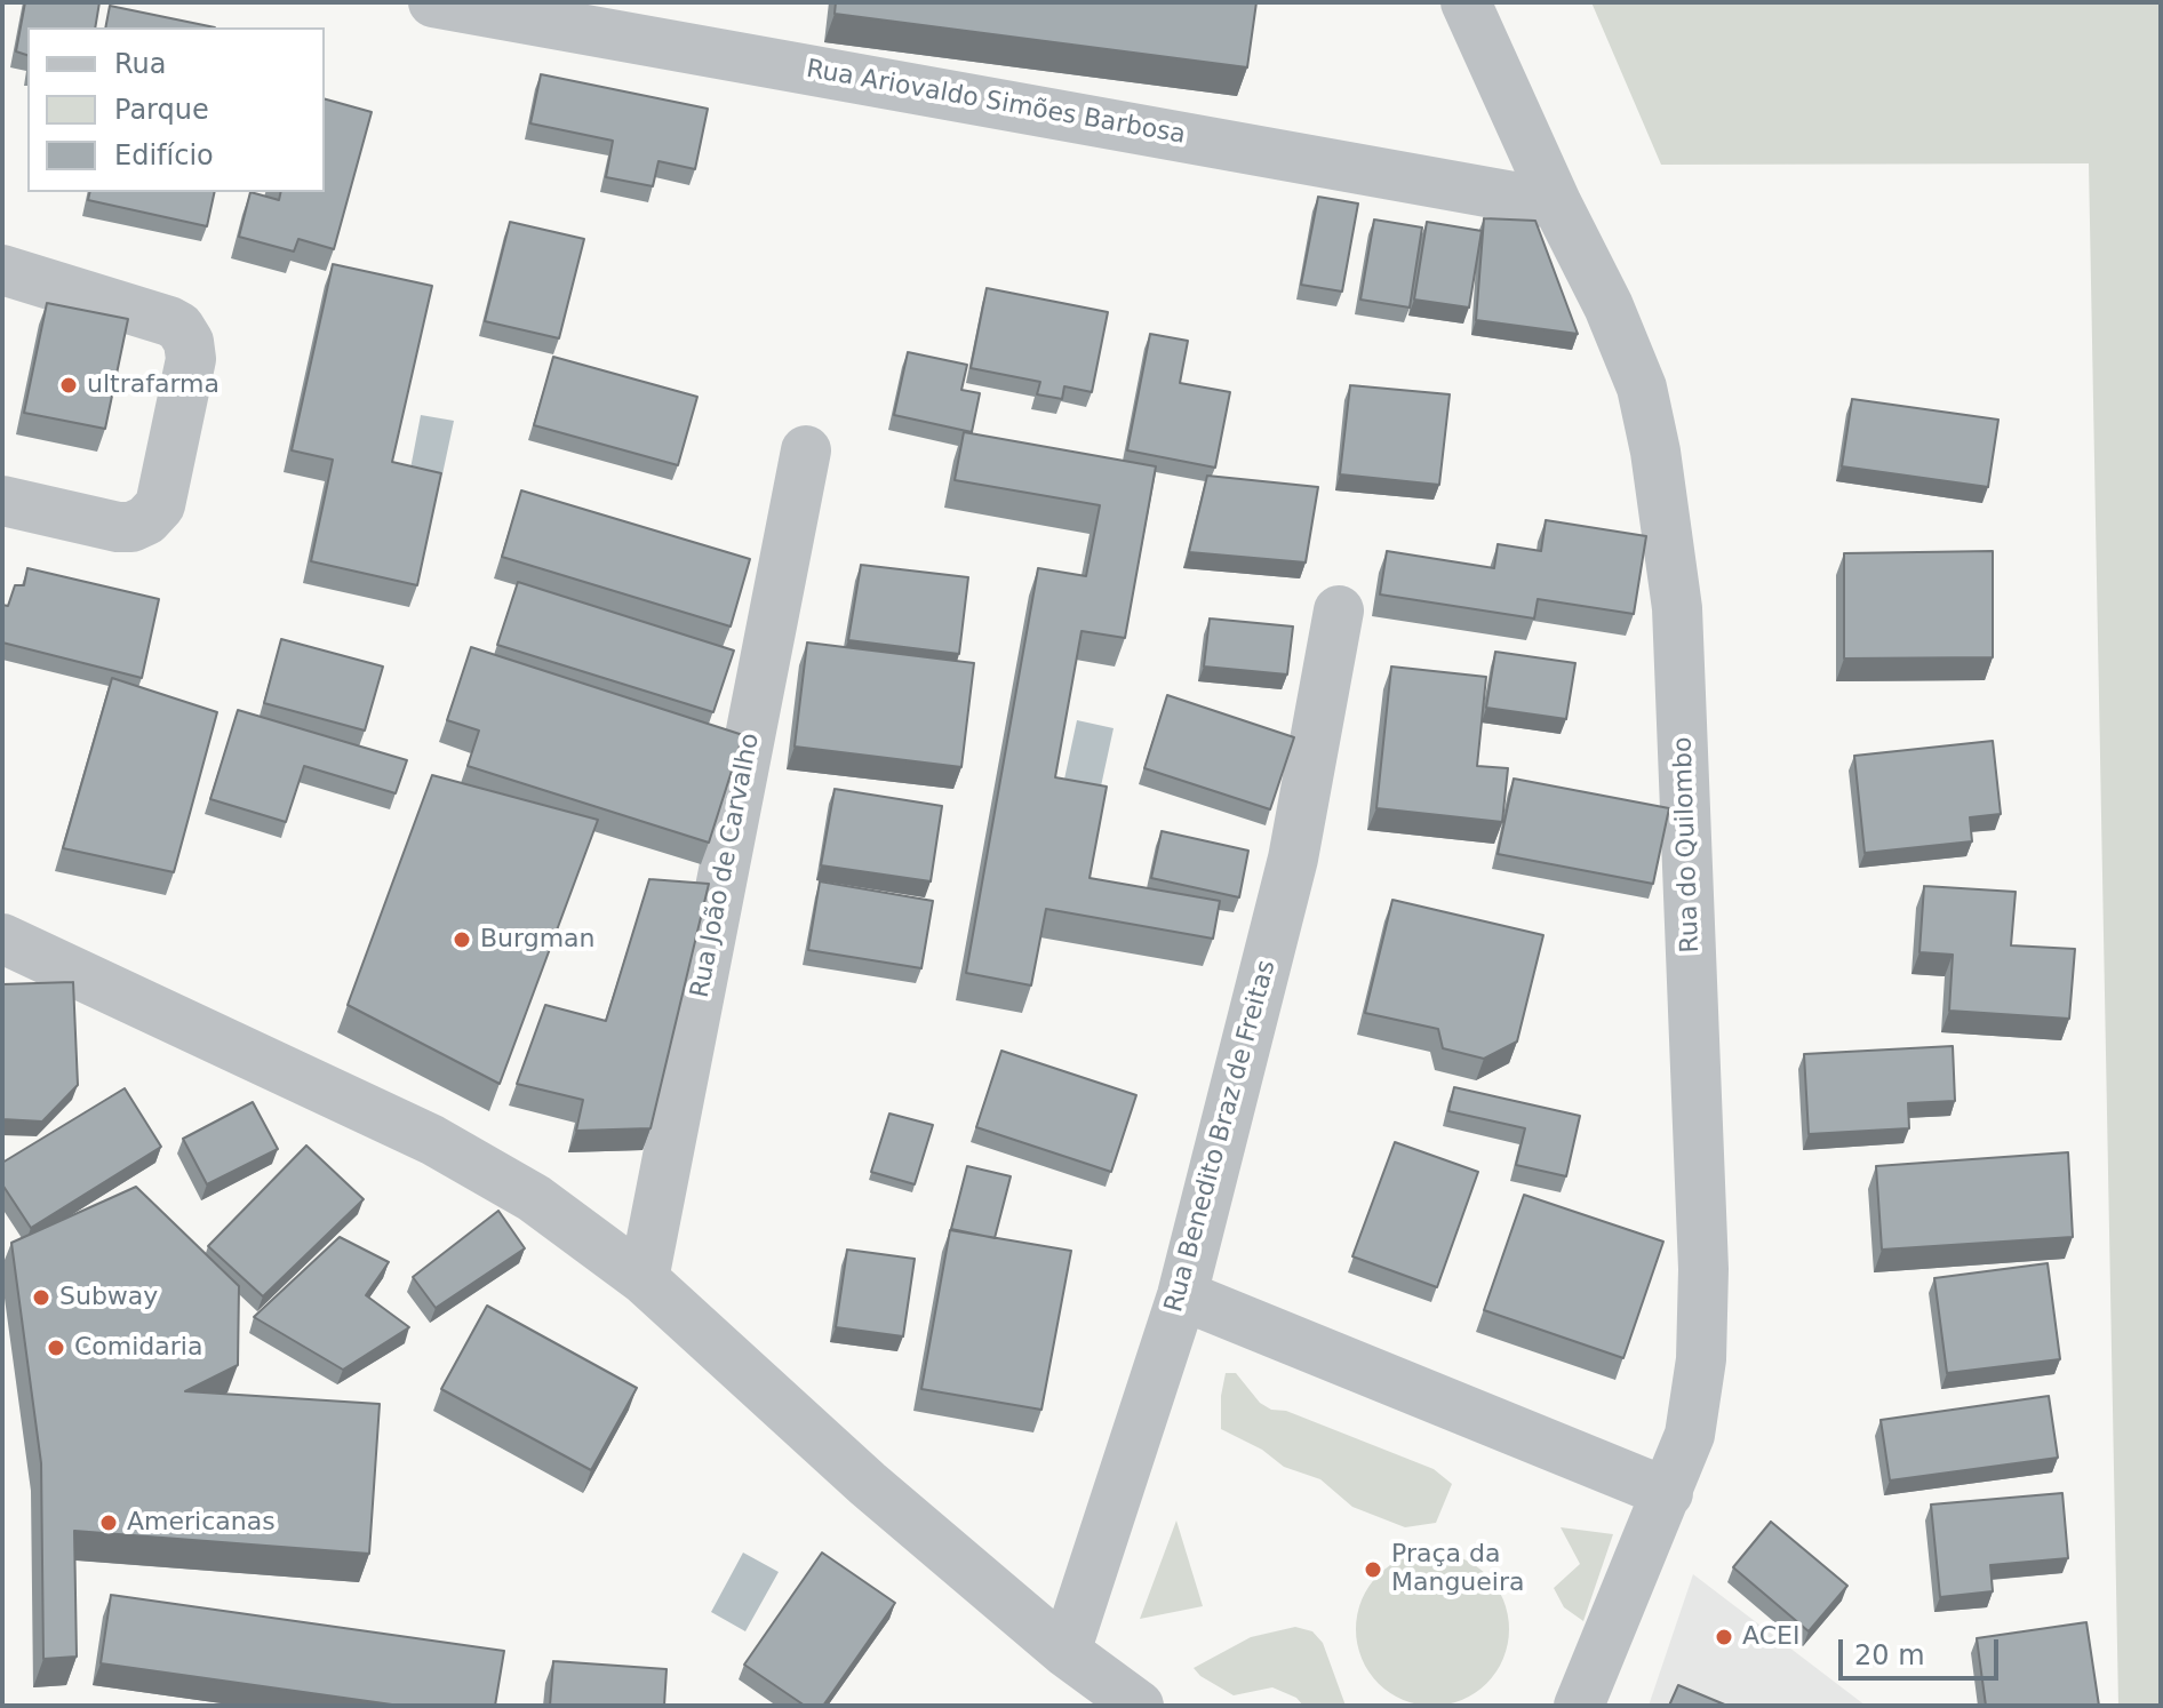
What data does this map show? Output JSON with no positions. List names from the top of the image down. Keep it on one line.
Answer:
{"streets":{"street":["Rua Ariovaldo Simões Barbosa","Rua do Quilombo","Rua João de Carvalho","Rua Benedito Braz de Freitas"]},"crossings":[["Rua Ariovaldo Simões Barbosa","Rua do Quilombo"]],"places":["ultrafarma","Burgman","Subway","Comidaria","Americanas","Praça da Mangueira","ACEI"],"legend":["Rua","Parque","Edifício"],"scale_bar":"20 m"}
